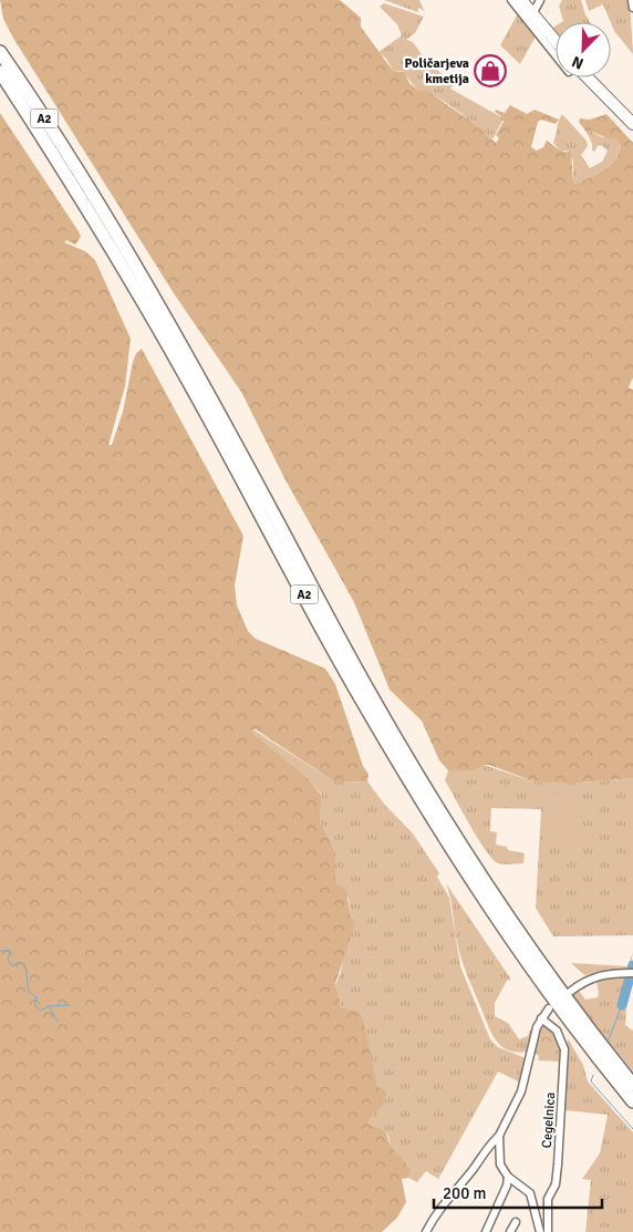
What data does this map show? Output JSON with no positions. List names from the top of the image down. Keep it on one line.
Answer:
{"streets":{"highway":["A2"],"street":["Cegelnica"]},"places":{"shop":["Poličarjeva kmetija"]},"scale_bar":"200 m","north":"bottom left"}
